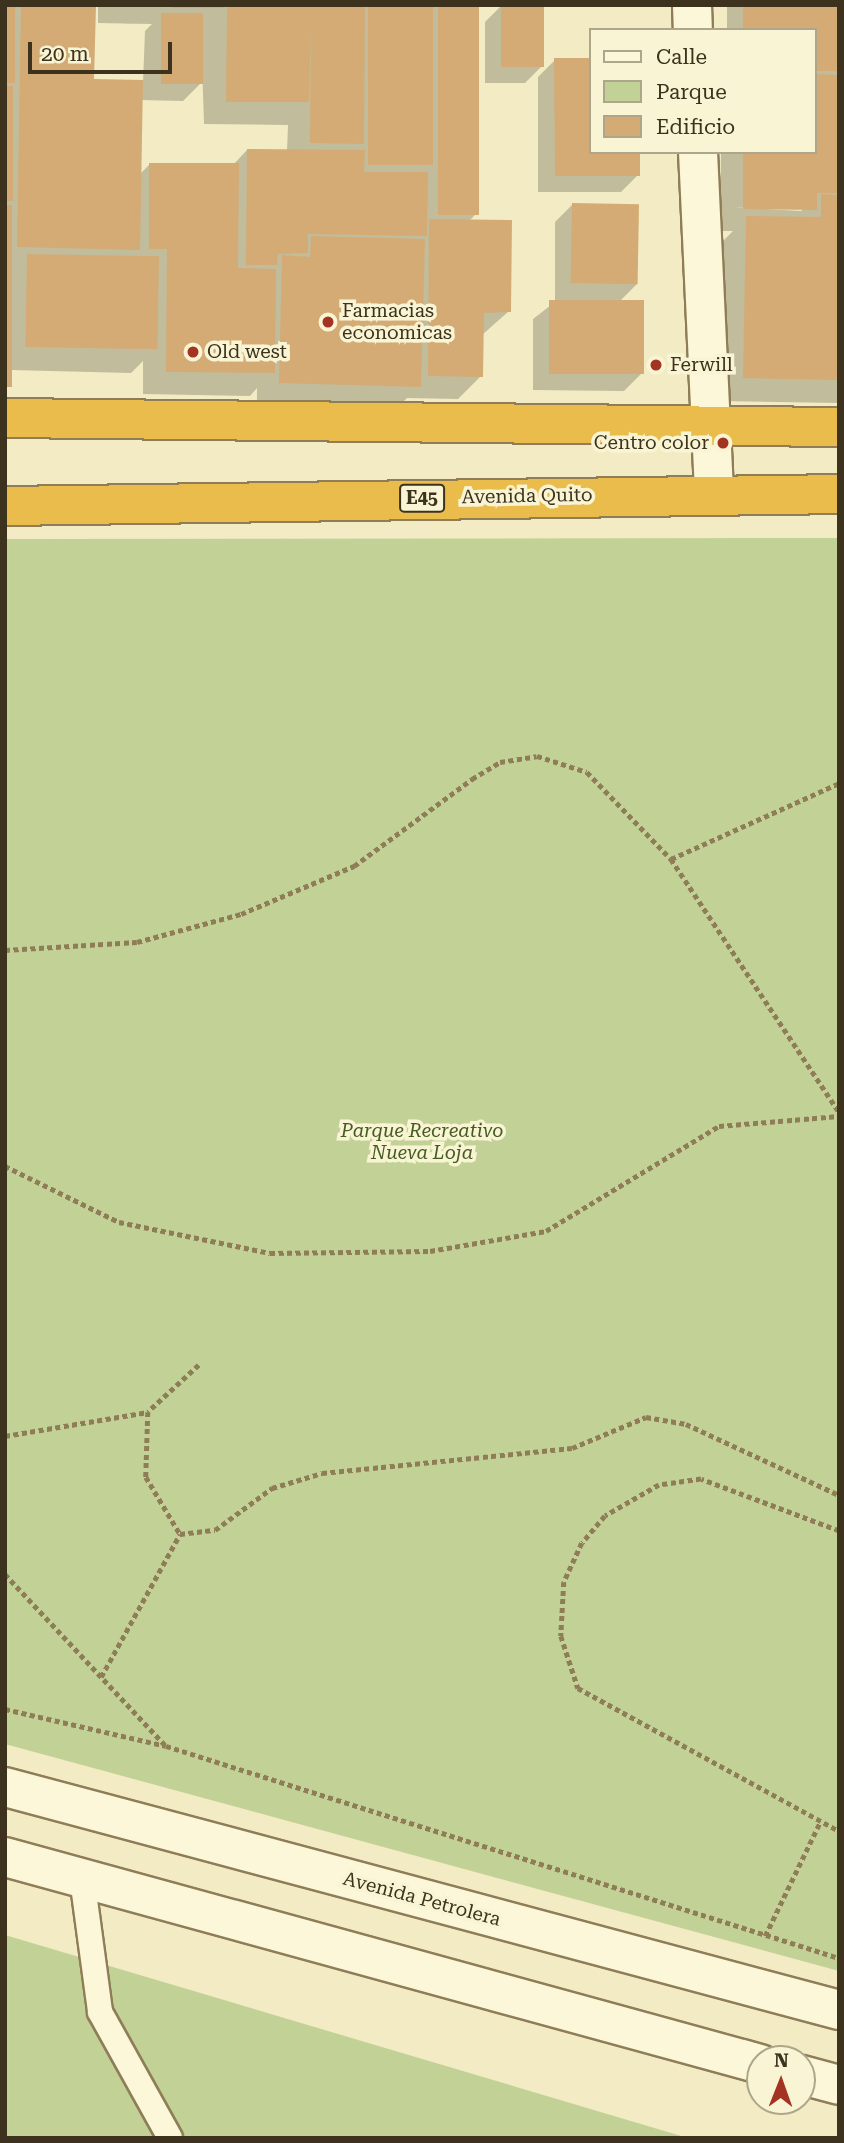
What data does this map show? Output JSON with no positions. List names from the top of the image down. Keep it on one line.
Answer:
{"streets":{"highway":["Avenida Quito","E45"],"main road":["Avenida Petrolera"]},"parks":["Parque Recreativo Nueva Loja"],"places":["Farmacias economicas","Old west","Ferwill","Centro color"],"legend":["Calle","Parque","Edificio"],"scale_bar":"20 m","north":"top"}
